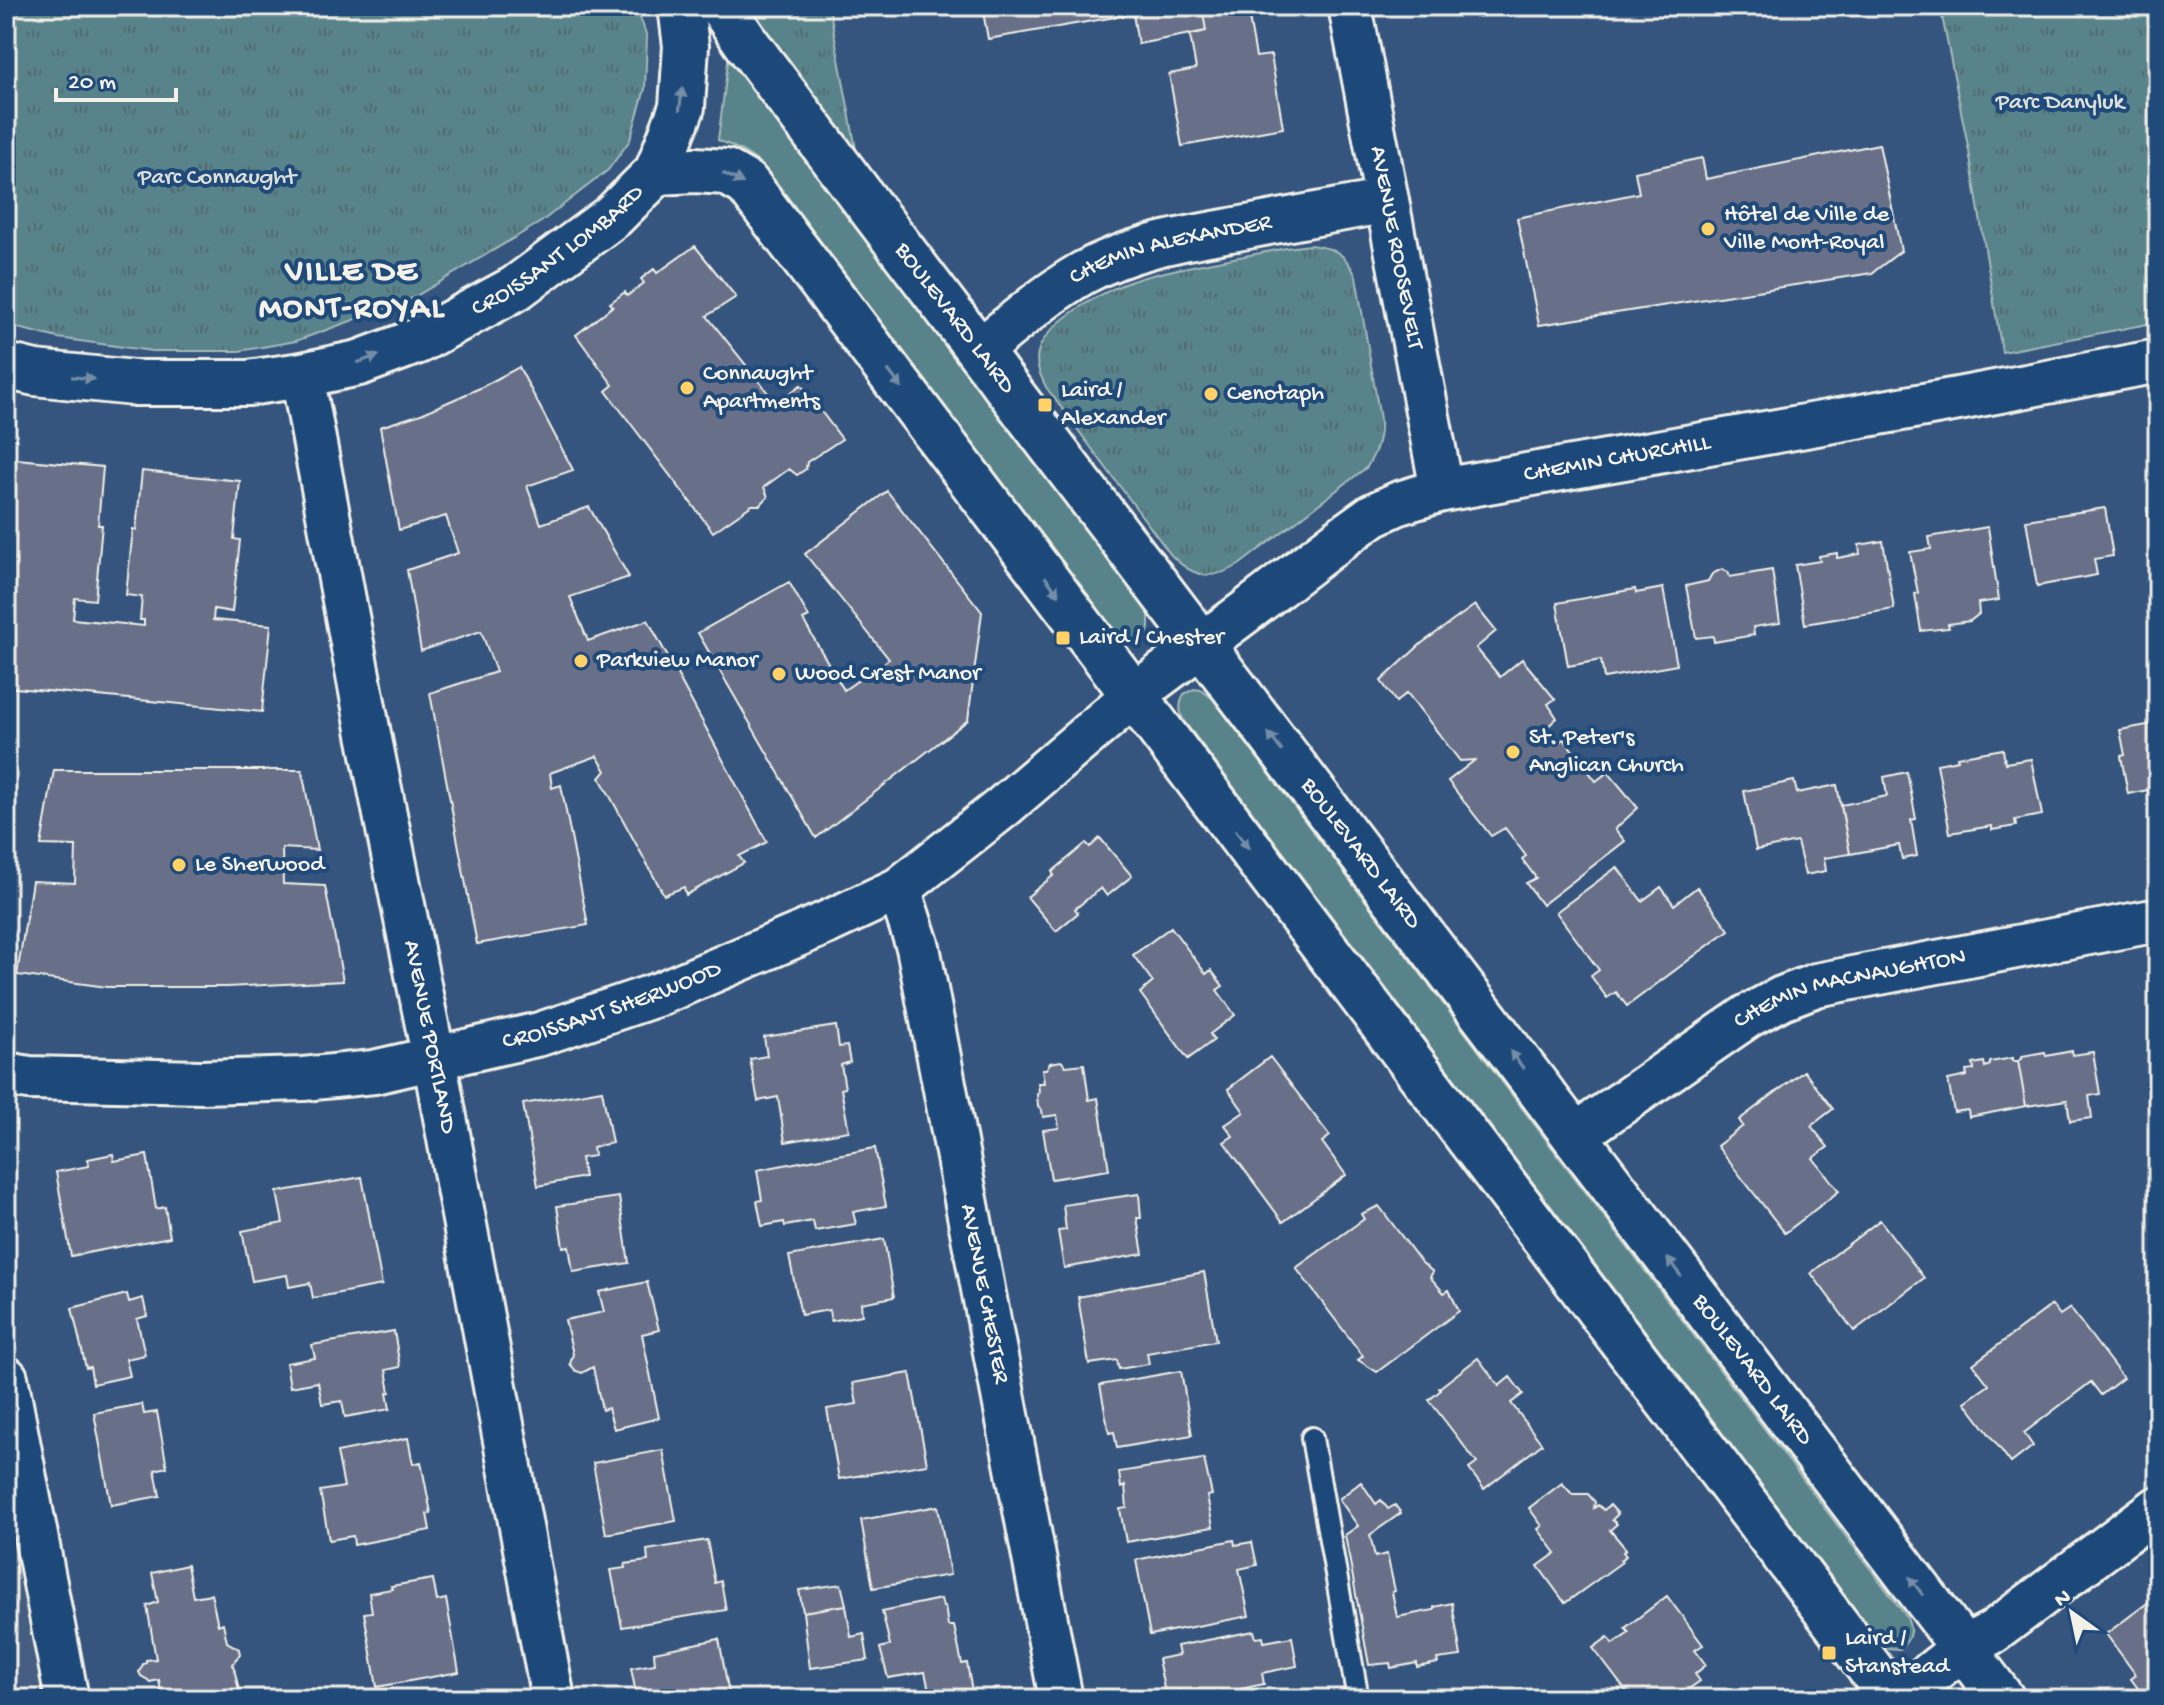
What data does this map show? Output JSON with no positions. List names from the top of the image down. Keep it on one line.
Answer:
{"streets":{"street":["CROISSANT LOMBARD","AVENUE ROOSEVELT","CHEMIN ALEXANDER","BOULEVARD LAIRD","CHEMIN CHURCHILL","CHEMIN MACNAUGHTON","CROISSANT SHERWOOD","AVENUE PORTLAND","AVENUE CHESTER"]},"crossings":[["CROISSANT LOMBARD","AVENUE PORTLAND"],["AVENUE ROOSEVELT","CHEMIN ALEXANDER"],["AVENUE ROOSEVELT","CHEMIN CHURCHILL"],["CHEMIN ALEXANDER","BOULEVARD LAIRD"],["BOULEVARD LAIRD","CHEMIN CHURCHILL"],["BOULEVARD LAIRD","CHEMIN MACNAUGHTON"],["CHEMIN CHURCHILL","CROISSANT SHERWOOD"],["CROISSANT SHERWOOD","AVENUE PORTLAND"],["CROISSANT SHERWOOD","AVENUE CHESTER"]],"one_way":["CROISSANT LOMBARD"],"districts":["VILLE DE MONT-ROYAL"],"parks":["Parc Danyluk","Parc Connaught"],"places":{"other":["Hôtel de Ville de Ville Mont-Royal","Connaught Apartments","Cenotaph","Parkview Manor","Wood Crest Manor","St. Peter's Anglican Church","Le Sherwood"],"transit":["Laird / Alexander","Laird / Chester","Laird / Stanstead"]},"scale_bar":"20 m","north":"top left"}
